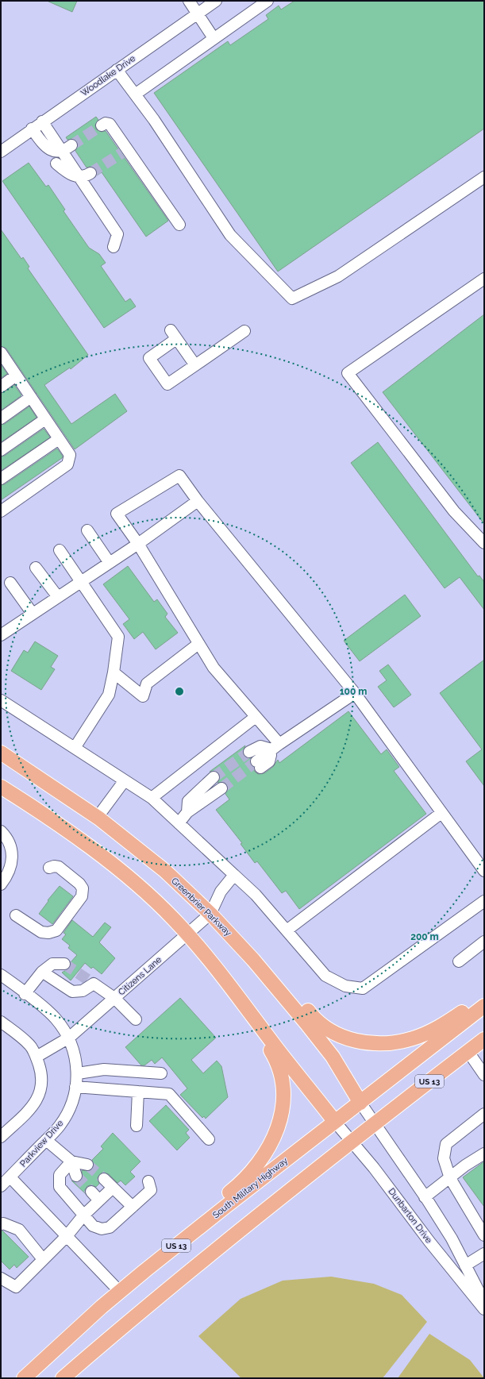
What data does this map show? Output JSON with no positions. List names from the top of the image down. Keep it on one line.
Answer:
{"streets":{"main road":["Greenbrier Parkway","US 13","South Military Highway"],"street":["Woodlake Drive","Citizens Lane","Parkview Drive","Dunbarton Drive"]},"crossings":[["Greenbrier Parkway","Citizens Lane"],["Greenbrier Parkway","South Military Highway"],["Citizens Lane","Parkview Drive"],["US 13","Dunbarton Drive"],["South Military Highway","Dunbarton Drive"]],"rings":["100 m","200 m"]}
